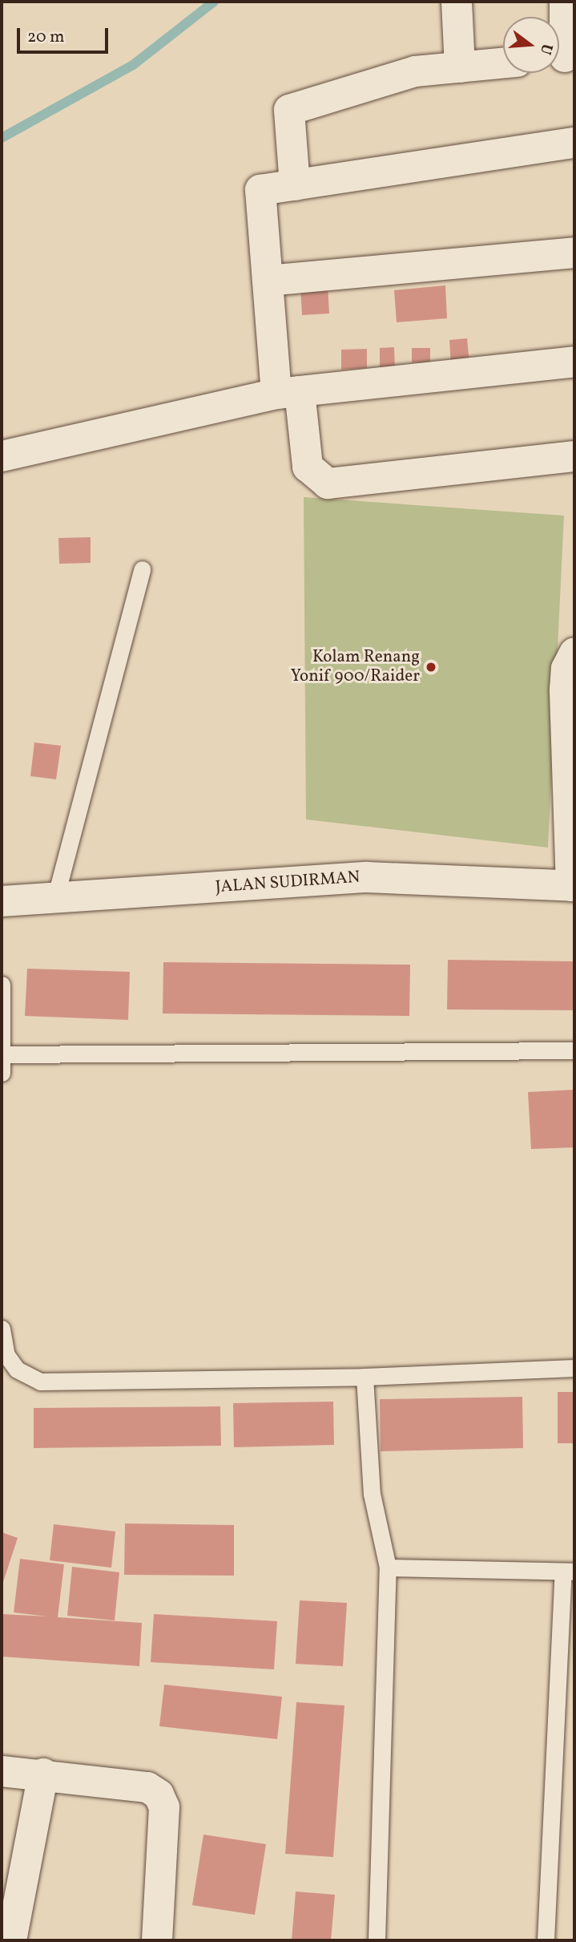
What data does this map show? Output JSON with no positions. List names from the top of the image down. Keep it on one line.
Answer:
{"streets":{"street":["JALAN SUDIRMAN"]},"places":["Kolam Renang Yonif 900/Raider"],"scale_bar":"20 m","north":"right"}
